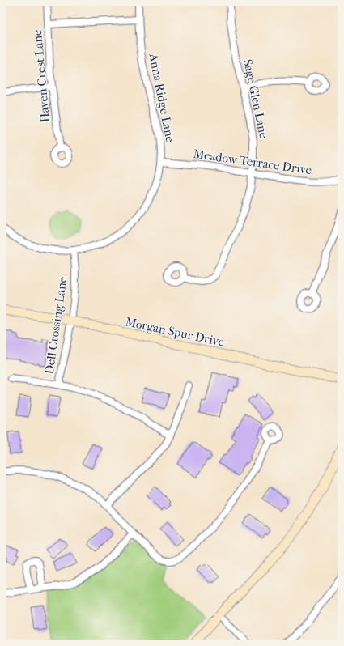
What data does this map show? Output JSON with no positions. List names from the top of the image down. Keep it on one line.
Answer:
{"streets":{"street":["Haven Crest Lane","Anna Ridge Lane","Sage Glen Lane","Meadow Terrace Drive","Dell Crossing Lane","Morgan Spur Drive"]},"crossings":[["Anna Ridge Lane","Meadow Terrace Drive"],["Anna Ridge Lane","Dell Crossing Lane"],["Sage Glen Lane","Meadow Terrace Drive"],["Dell Crossing Lane","Morgan Spur Drive"]]}
